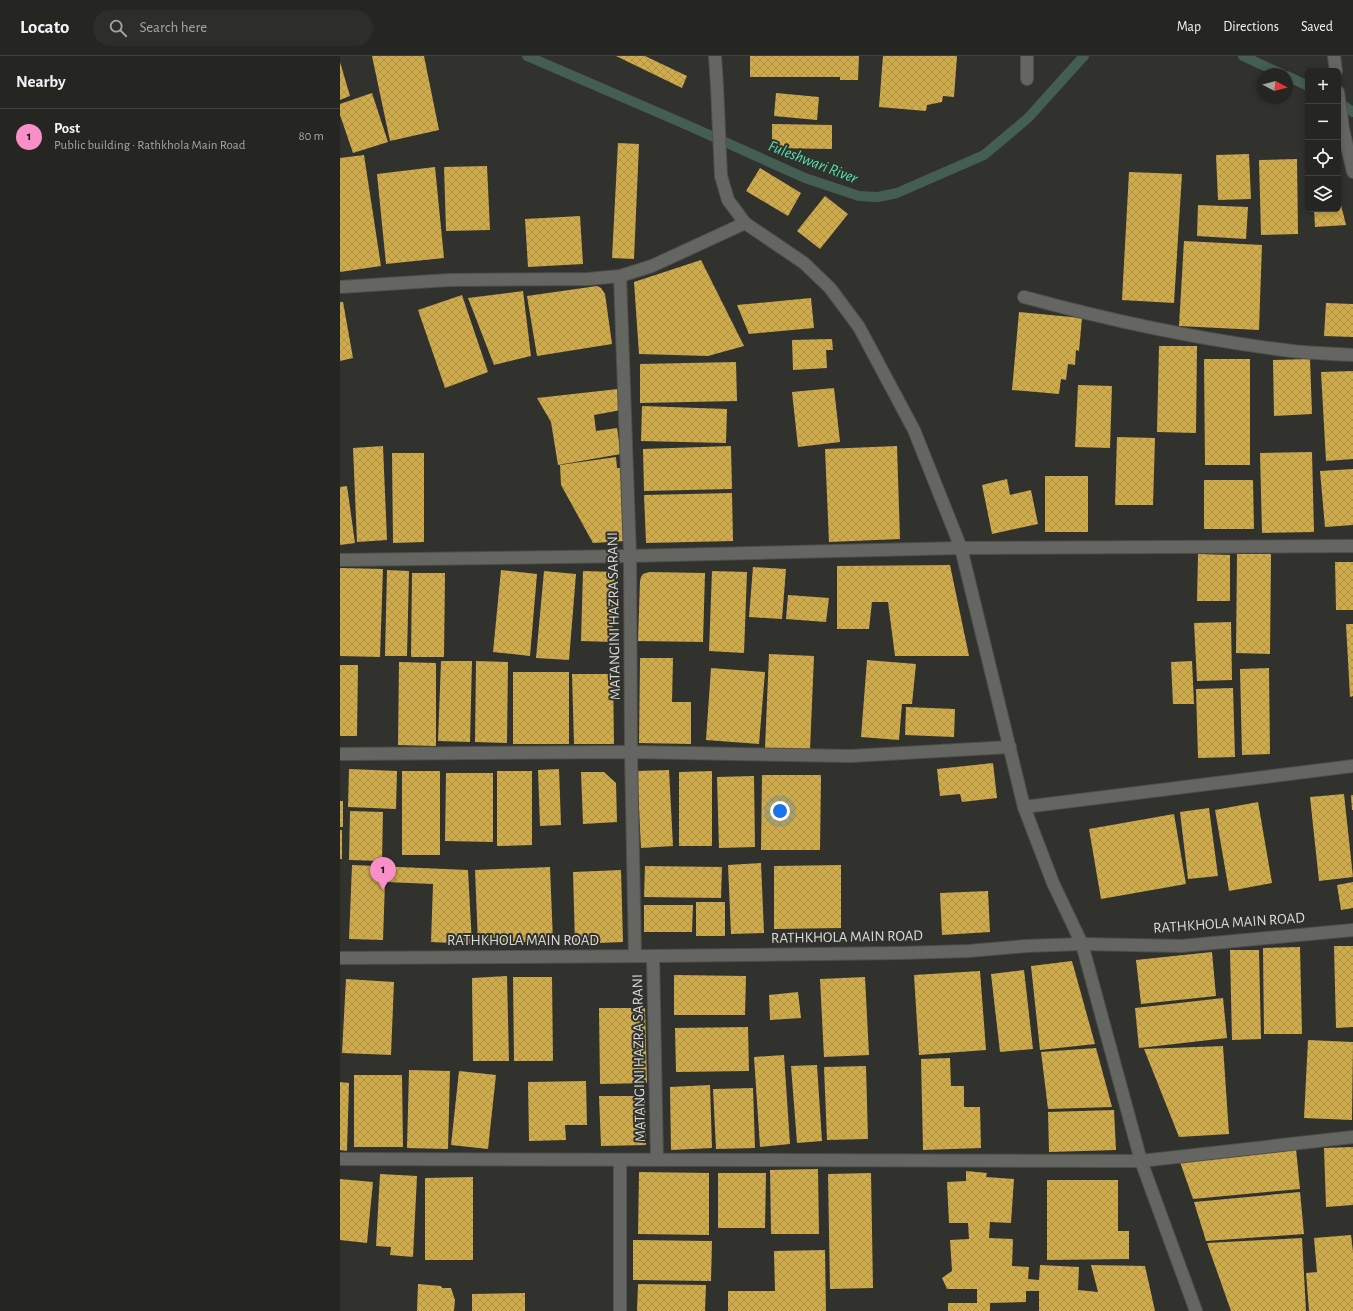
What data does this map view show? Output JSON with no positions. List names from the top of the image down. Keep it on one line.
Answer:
{"streets":{"street":["MATANGINI HAZRA SARANI","RATHKHOLA MAIN ROAD"]},"crossings":[["MATANGINI HAZRA SARANI","RATHKHOLA MAIN ROAD"]],"water":["Fuleshwari River"],"north":"right","page":{"header":"Locato","search":"Search here","nav":["Map","Directions","Saved"],"heading":"Nearby","map_buttons":["+","−"],"list":[{"mark":"1","name":"Post","note":"Public building · Rathkhola Main Road","value":"80 m"}],"pins":"1"}}
